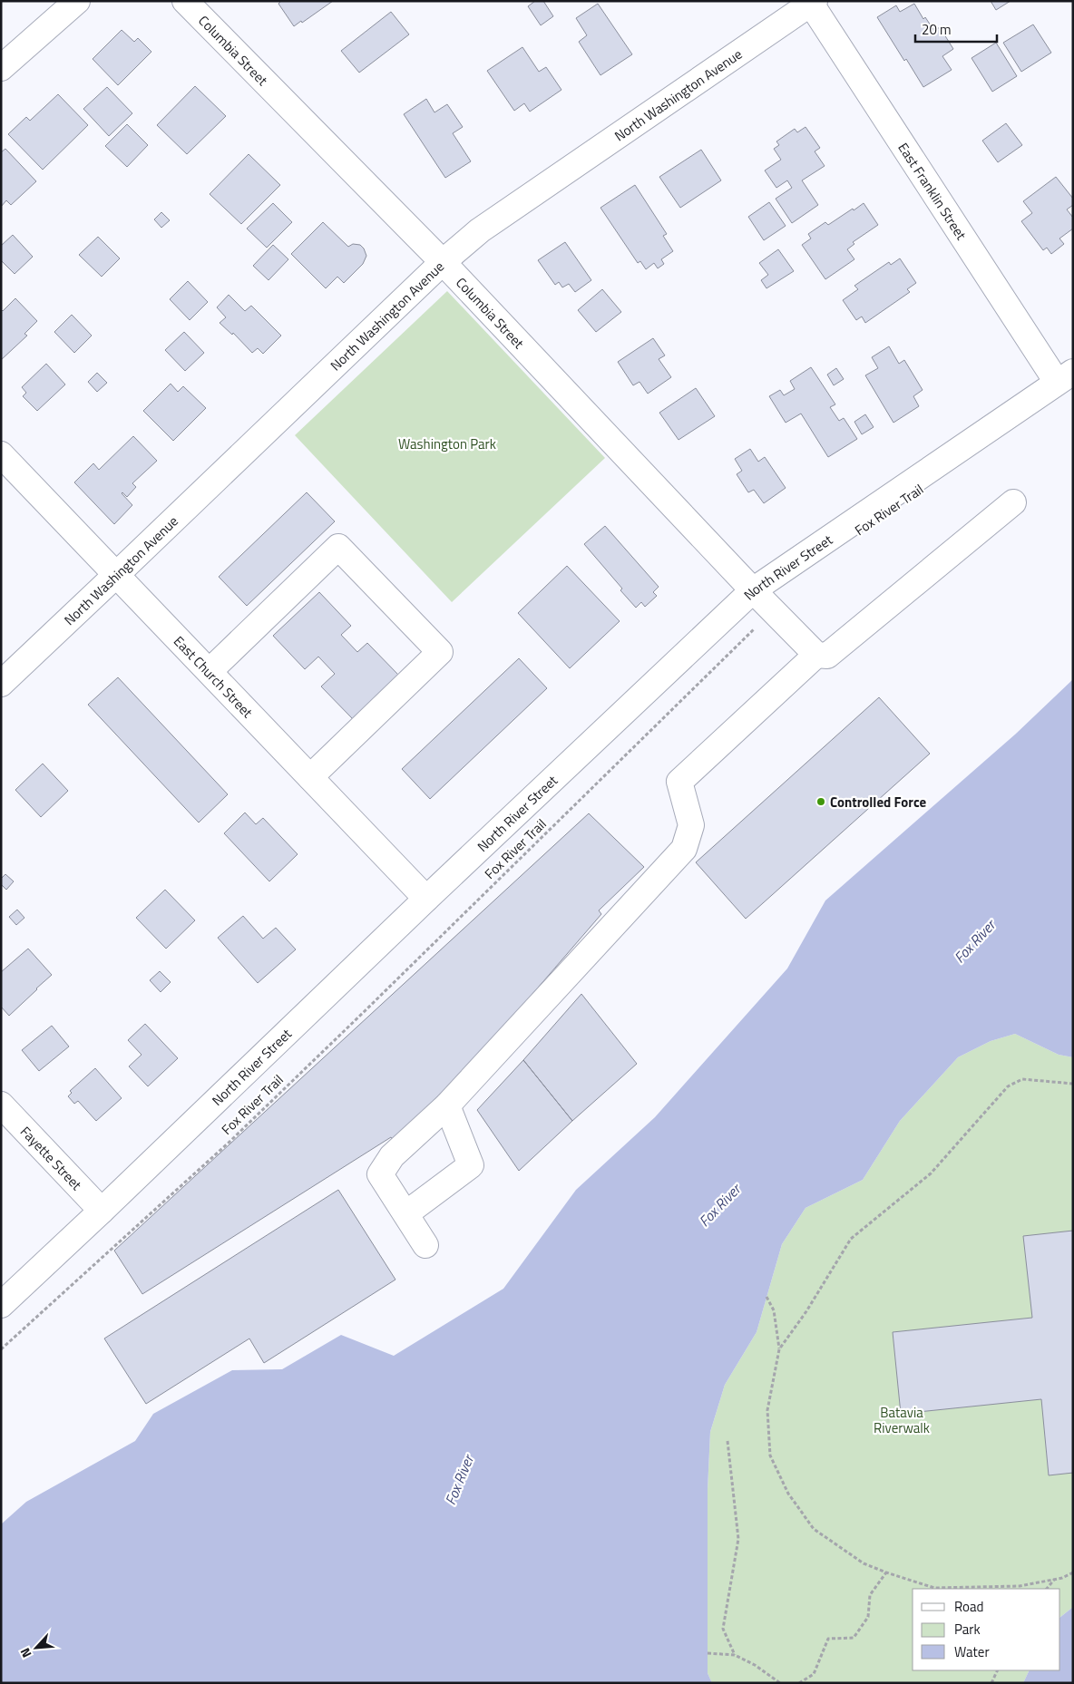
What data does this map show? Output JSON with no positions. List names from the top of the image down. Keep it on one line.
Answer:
{"streets":{"street":["Columbia Street","North Washington Avenue","East Franklin Street","North River Street","East Church Street","Fayette Street"],"path":["Fox River Trail"]},"crossings":[["Columbia Street","North Washington Avenue"],["Columbia Street","Fox River Trail"],["Columbia Street","North River Street"],["North Washington Avenue","East Franklin Street"],["North Washington Avenue","East Church Street"],["East Franklin Street","North River Street"],["North River Street","East Church Street"],["North River Street","Fayette Street"]],"water":["Fox River"],"parks":["Washington Park","Batavia Riverwalk"],"places":["Controlled Force"],"legend":["Road","Park","Water"],"scale_bar":"20 m","north":"bottom left"}
